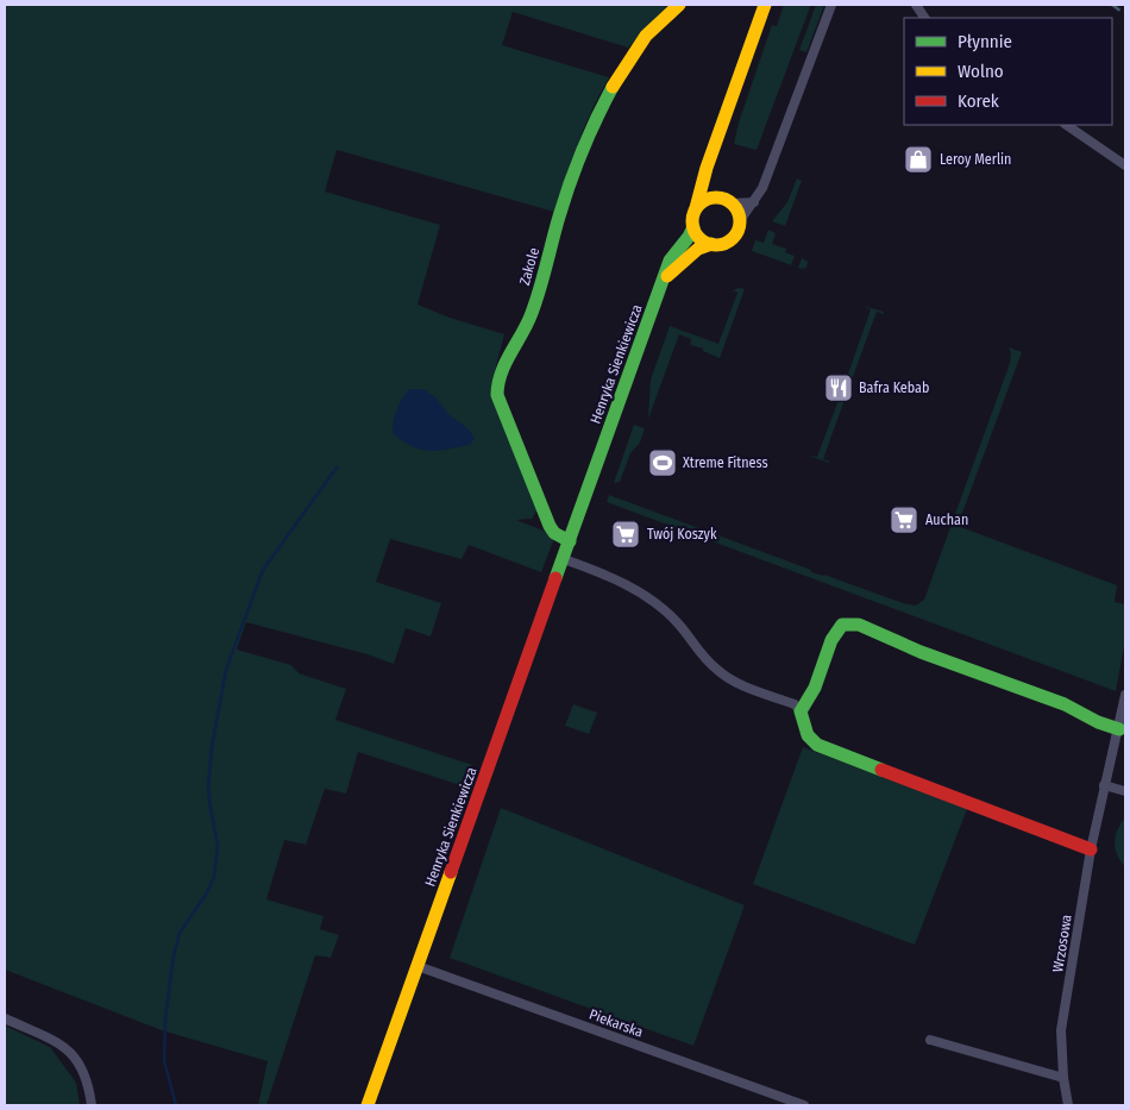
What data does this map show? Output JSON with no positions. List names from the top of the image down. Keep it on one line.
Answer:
{"streets":{"main road":["Zakole","Henryka Sienkiewicza"],"street":["Wrzosowa","Piekarska"]},"crossings":[["Zakole","Henryka Sienkiewicza"],["Henryka Sienkiewicza","Piekarska"]],"places":{"shop":["Leroy Merlin"],"restaurant":["Bafra Kebab"],"sports":["Xtreme Fitness"],"supermarket":["Auchan","Twój Koszyk"]},"legend":["Płynnie","Wolno","Korek"]}
